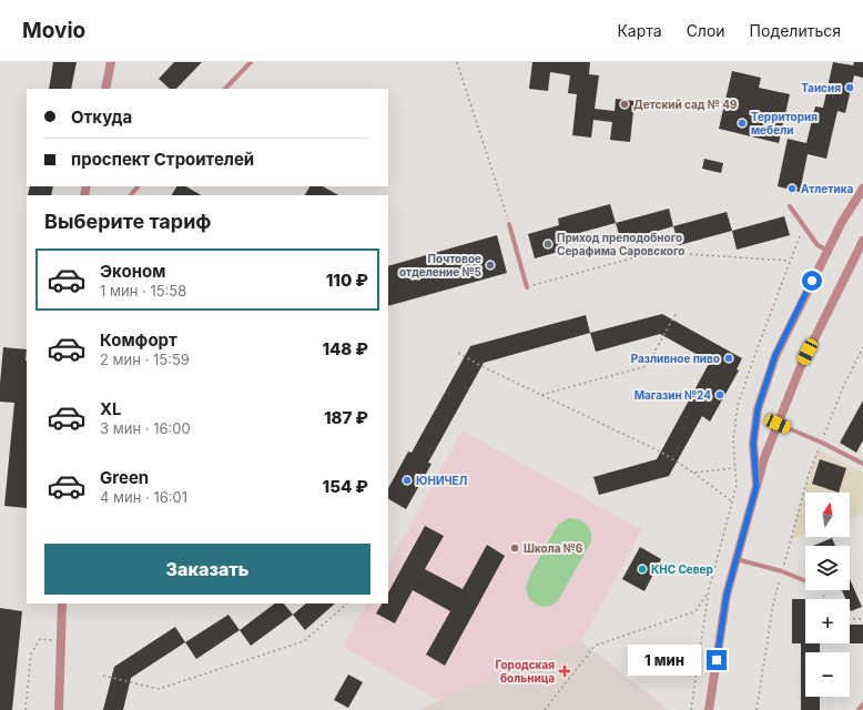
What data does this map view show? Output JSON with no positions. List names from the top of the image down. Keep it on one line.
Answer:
{"places":{"other":["Таисия","Детский сад № 49","Территория мебели","Атлетика","Приход преподобного Серафима Саровского","Почтовое отделение №5","Разливное пиво","Магазин №24","ЮНИЧЕЛ","Школа №6","КНС Север"],"health":["Городская больница"]},"north":"top","page":{"header":"Movio","nav":["Карта","Слои","Поделиться"],"banner":["Откуда","проспект Строителей"],"heading":"Выберите тариф","list":[{"name":"Эконом","note":"1 мин · 15:58","value":"110 ₽"},{"name":"Комфорт","note":"2 мин · 15:59","value":"148 ₽"},{"name":"XL","note":"3 мин · 16:00","value":"187 ₽"},{"name":"Green","note":"4 мин · 16:01","value":"154 ₽"}],"map_buttons":["+","−"],"buttons":"Заказать","bubble":"1 мин"}}
